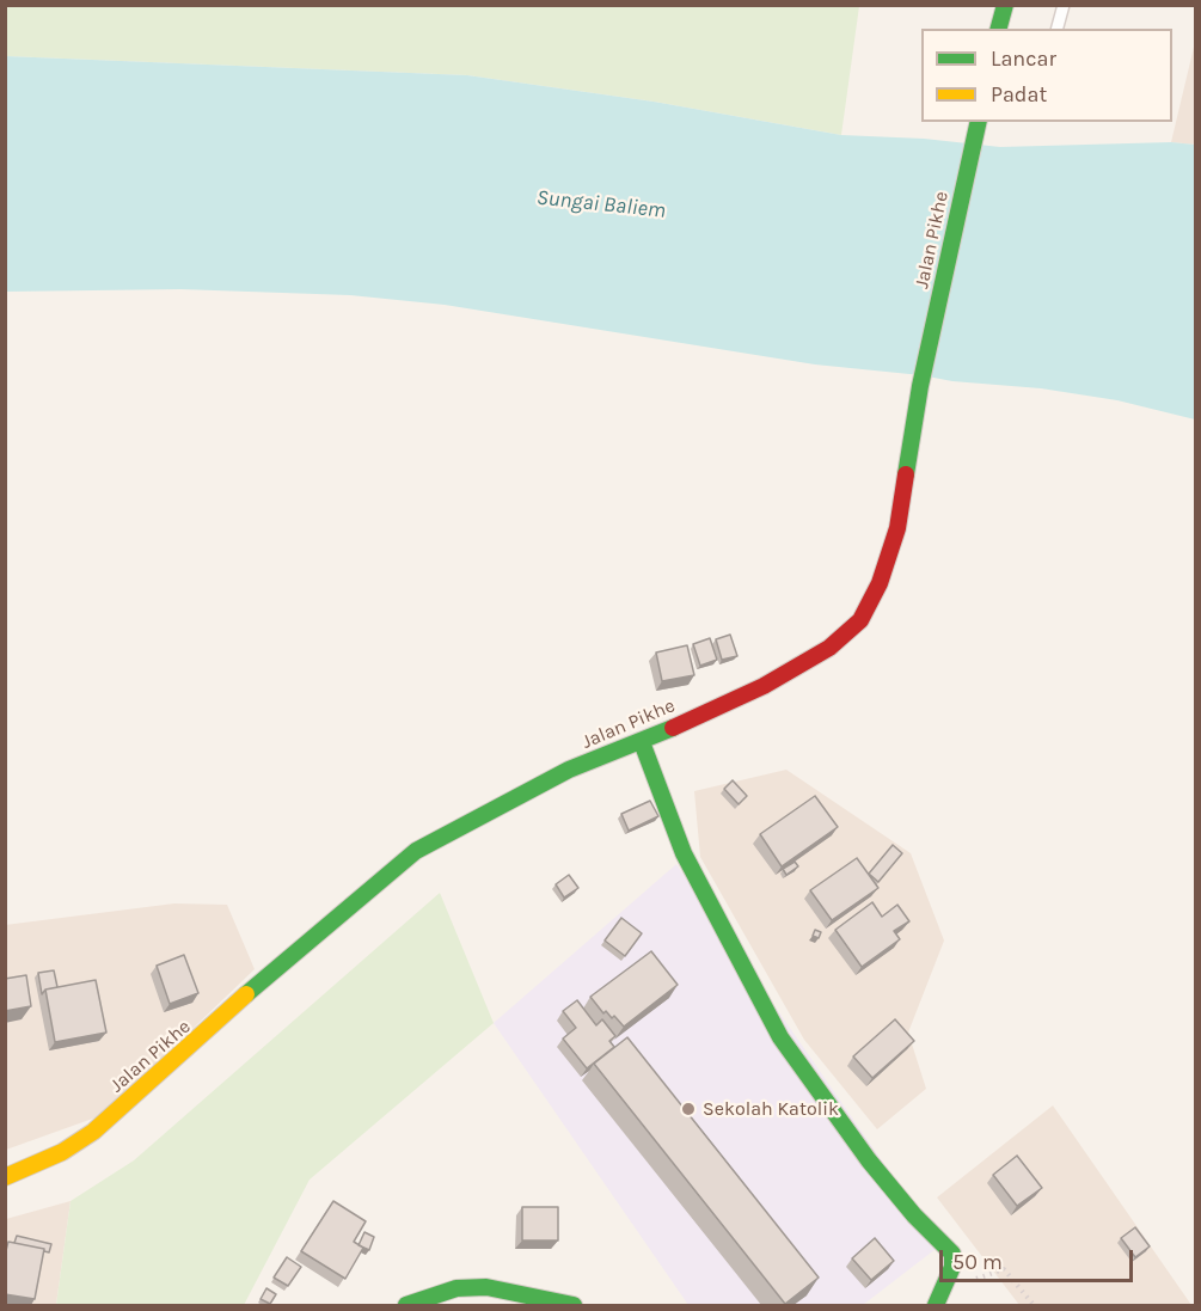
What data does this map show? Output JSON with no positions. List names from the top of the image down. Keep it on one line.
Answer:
{"streets":{"main road":["Jalan Pikhe"]},"water":["Sungai Baliem"],"places":["Sekolah Katolik"],"legend":["Lancar","Padat"],"scale_bar":"50 m"}
